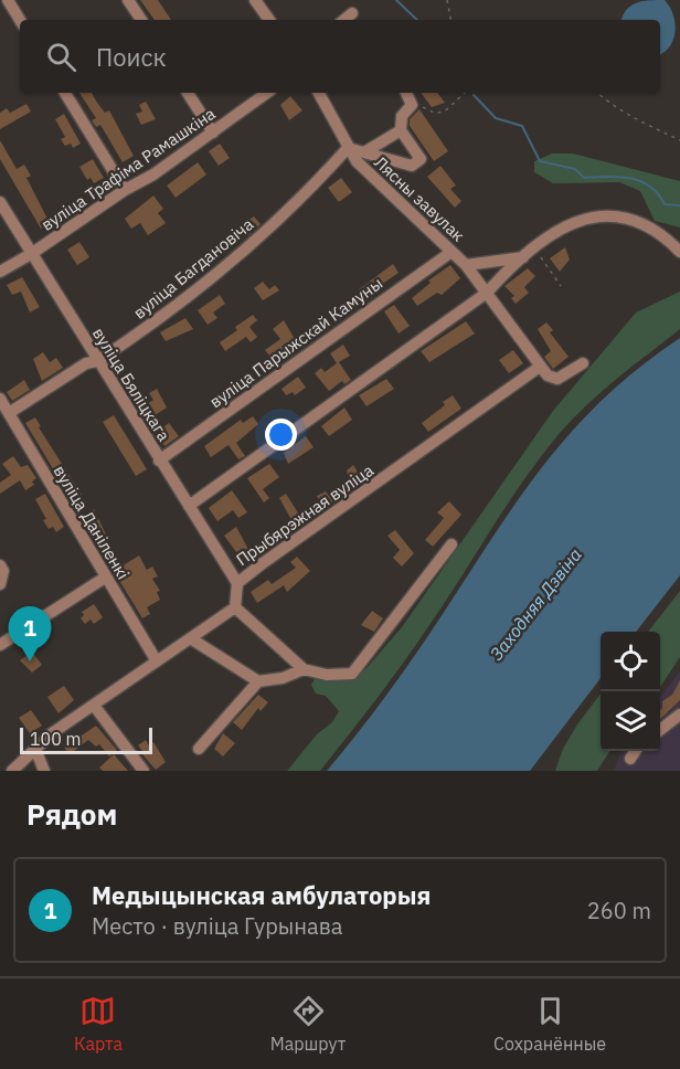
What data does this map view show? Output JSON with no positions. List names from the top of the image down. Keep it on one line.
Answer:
{"streets":{"street":["вуліца Трафіма Рамашкіна","Лясны завулак","вуліца Багдановіча","вуліца Парыжскай Камуны","вуліца Бяліцкага","Прыбярэжная вуліца","вуліца Даніленкі"]},"crossings":[["вуліца Трафіма Рамашкіна","вуліца Бяліцкага"],["Лясны завулак","вуліца Багдановіча"],["Лясны завулак","вуліца Парыжскай Камуны"],["Лясны завулак","Прыбярэжная вуліца"],["вуліца Багдановіча","вуліца Бяліцкага"],["вуліца Багдановіча","вуліца Даніленкі"],["вуліца Парыжскай Камуны","вуліца Бяліцкага"],["вуліца Бяліцкага","Прыбярэжная вуліца"]],"water":["Заходняя Дзвіна"],"scale_bar":"100 m","page":{"search":"Поиск","pins":"1","scale":"100 m","heading":"Рядом","list":[{"mark":"1","name":"Медыцынская амбулаторыя","note":"Место · вуліца Гурынава","value":"260 m"}],"nav":["Карта","Маршрут","Сохранённые"]}}
